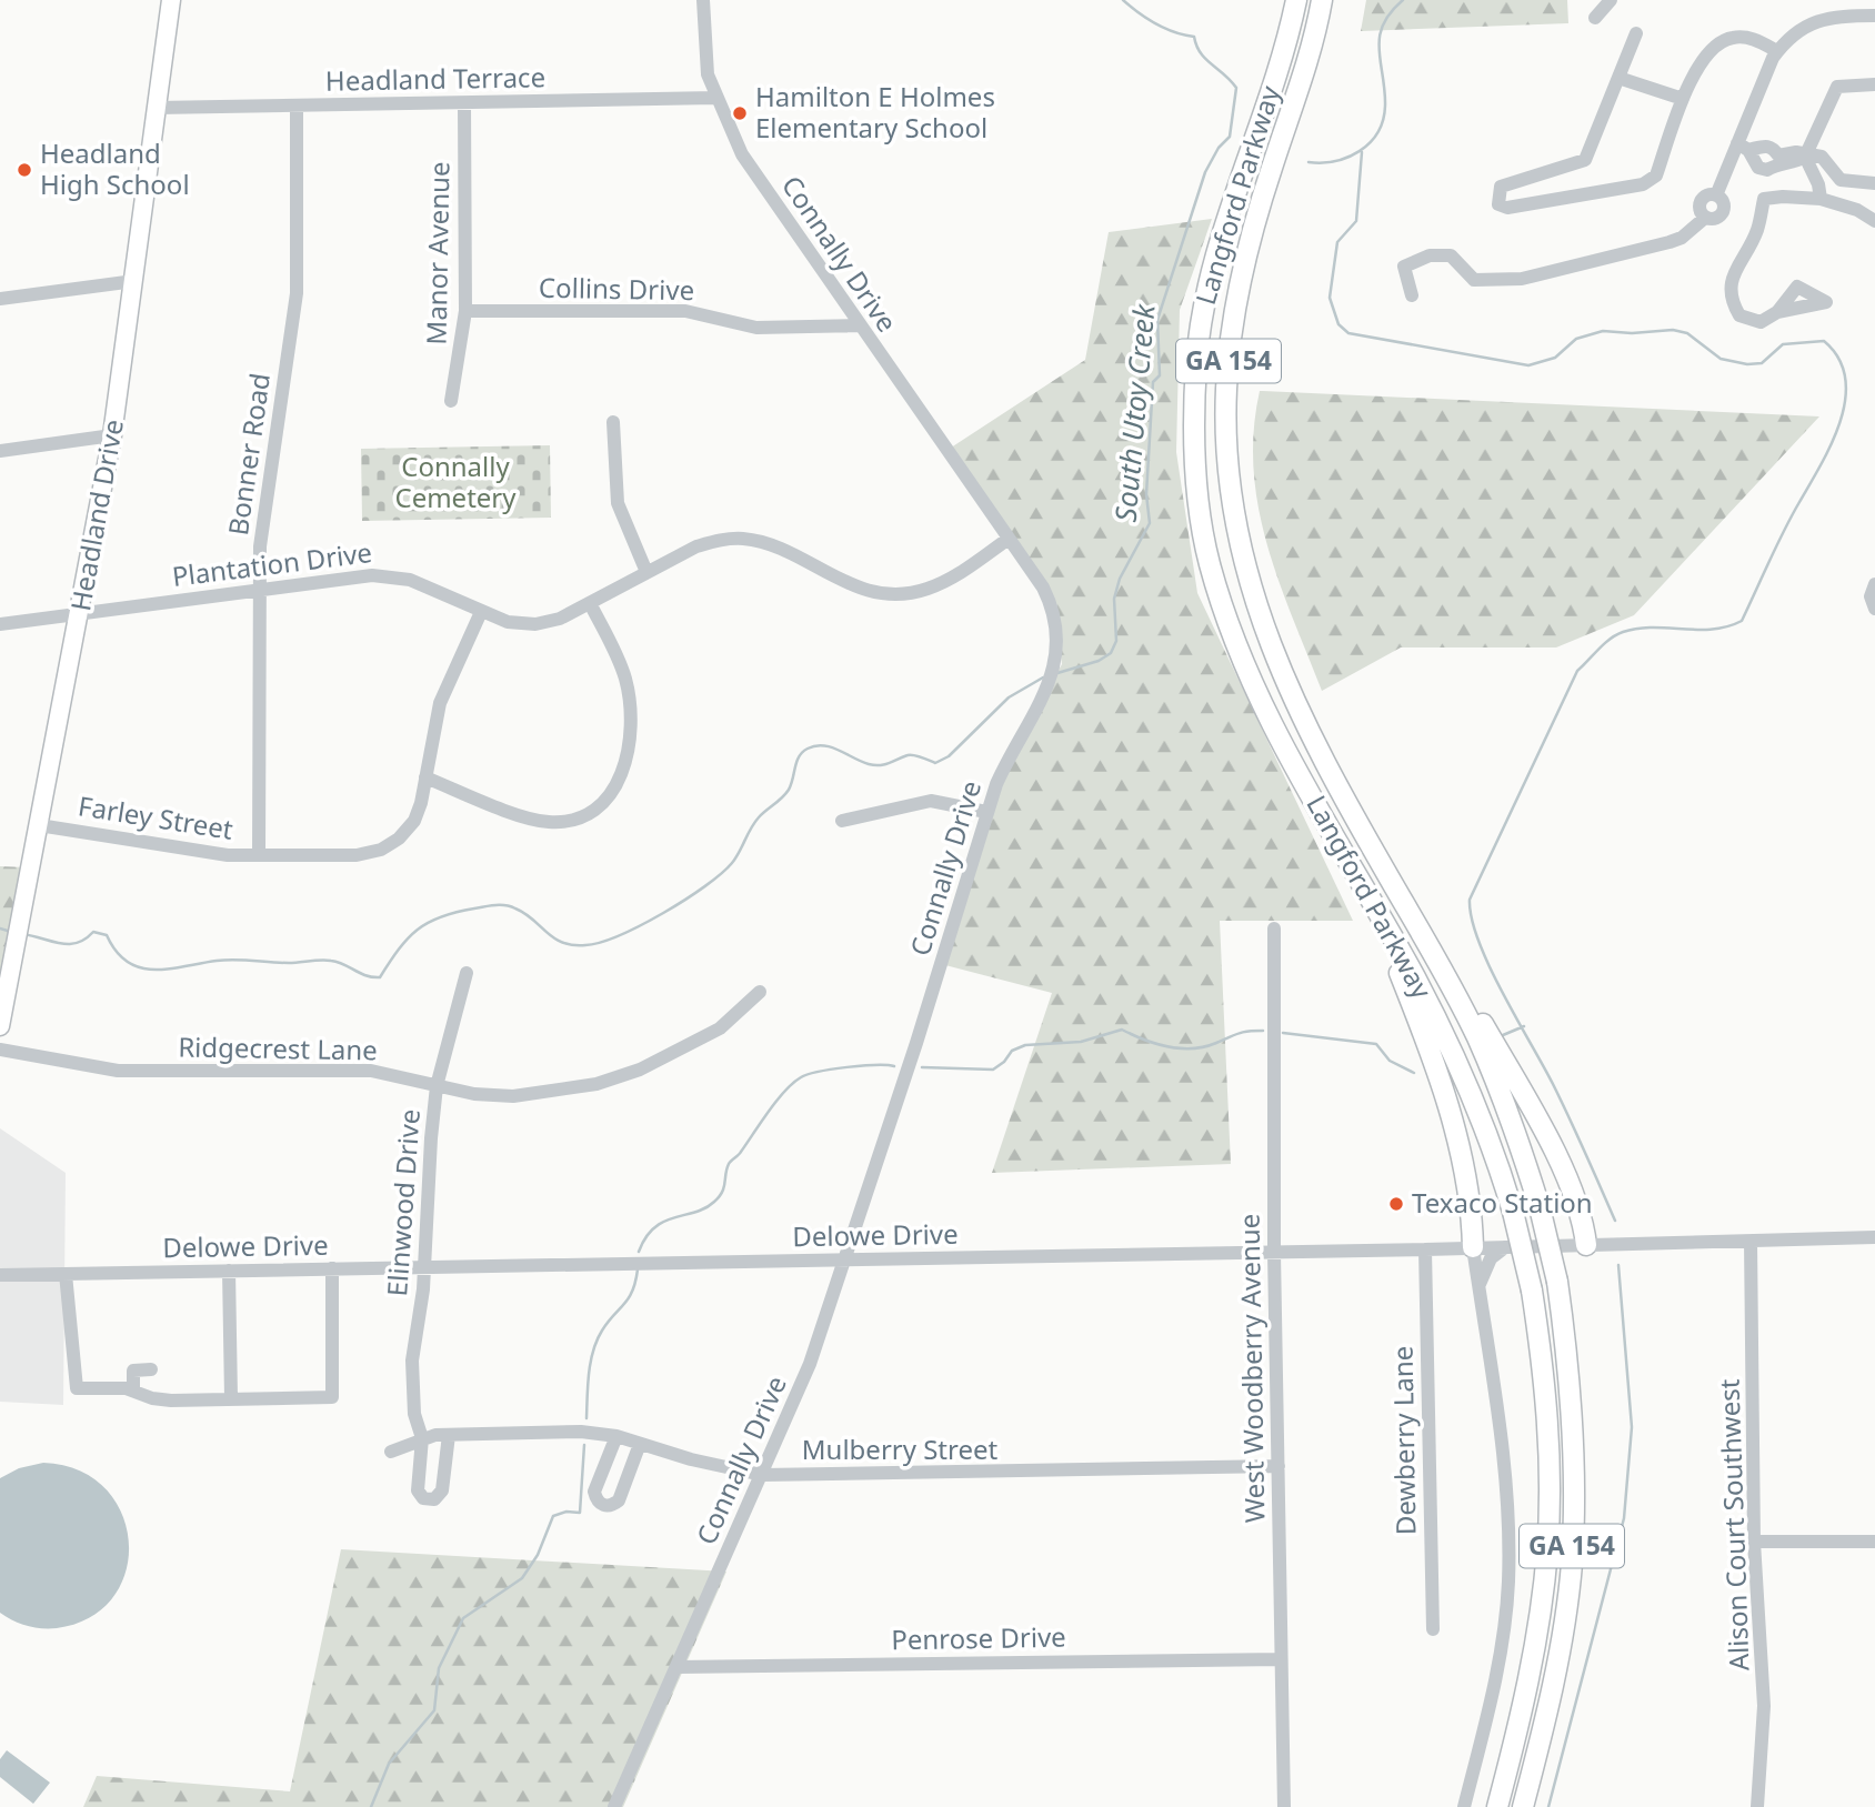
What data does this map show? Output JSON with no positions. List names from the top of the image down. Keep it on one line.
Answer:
{"streets":{"highway":["Langford Parkway","GA 154"],"main road":["Headland Drive"],"street":["Headland Terrace","Manor Avenue","Connally Drive","Collins Drive","Bonner Road","Plantation Drive","Farley Street","Ridgecrest Lane","Elinwood Drive","Delowe Drive","West Woodberry Avenue","Dewberry Lane","Mulberry Street","Alison Court Southwest","Penrose Drive"]},"crossings":[["Headland Terrace","Manor Avenue"],["Headland Terrace","Connally Drive"],["Headland Terrace","Bonner Road"],["Headland Terrace","Headland Drive"],["Manor Avenue","Collins Drive"],["Connally Drive","Collins Drive"],["Connally Drive","Plantation Drive"],["Connally Drive","Delowe Drive"],["Connally Drive","Mulberry Street"],["Connally Drive","Penrose Drive"],["Bonner Road","Plantation Drive"],["Bonner Road","Farley Street"],["Headland Drive","Plantation Drive"],["Headland Drive","Farley Street"],["Plantation Drive","Farley Street"],["Ridgecrest Lane","Elinwood Drive"],["Elinwood Drive","Delowe Drive"],["Elinwood Drive","Mulberry Street"],["Delowe Drive","West Woodberry Avenue"],["Delowe Drive","Dewberry Lane"],["Delowe Drive","Alison Court Southwest"],["West Woodberry Avenue","Mulberry Street"],["West Woodberry Avenue","Penrose Drive"]],"water":["South Utoy Creek"],"parks":["Connally Cemetery"],"places":["Hamilton E Holmes Elementary School","Headland High School","Texaco Station"]}
